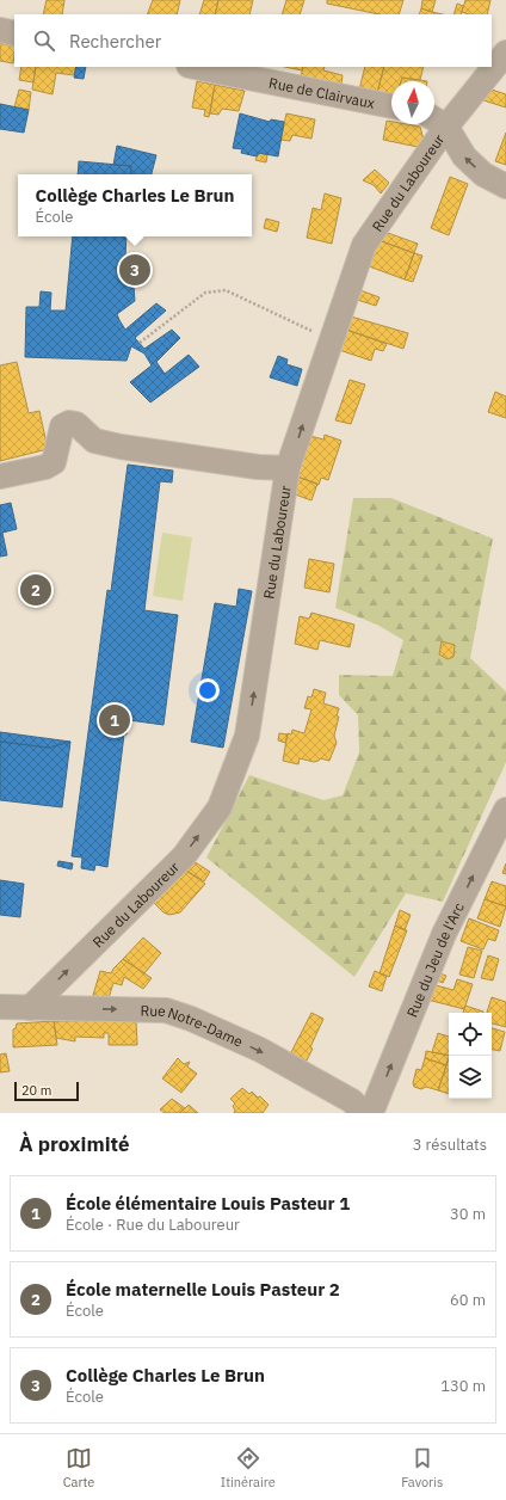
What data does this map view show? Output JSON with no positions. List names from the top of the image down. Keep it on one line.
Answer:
{"streets":{"street":["Rue de Clairvaux","Rue du Laboureur","Rue du Jeu de l'Arc","Rue Notre-Dame"]},"crossings":[["Rue du Laboureur","Rue Notre-Dame"]],"one_way":["Rue du Laboureur","Rue du Jeu de l'Arc","Rue Notre-Dame"],"scale_bar":"20 m","north":"top","page":{"search":"Rechercher","popup":["Collège Charles Le Brun","École"],"pins":["3","2","1"],"scale":"20 m","heading":["À proximité","3 résultats"],"list":[{"mark":"1","name":"École élémentaire Louis Pasteur 1","note":"École · Rue du Laboureur","value":"30 m"},{"mark":"2","name":"École maternelle Louis Pasteur 2","note":"École","value":"60 m"},{"mark":"3","name":"Collège Charles Le Brun","note":"École","value":"130 m"}],"nav":["Carte","Itinéraire","Favoris"]}}
